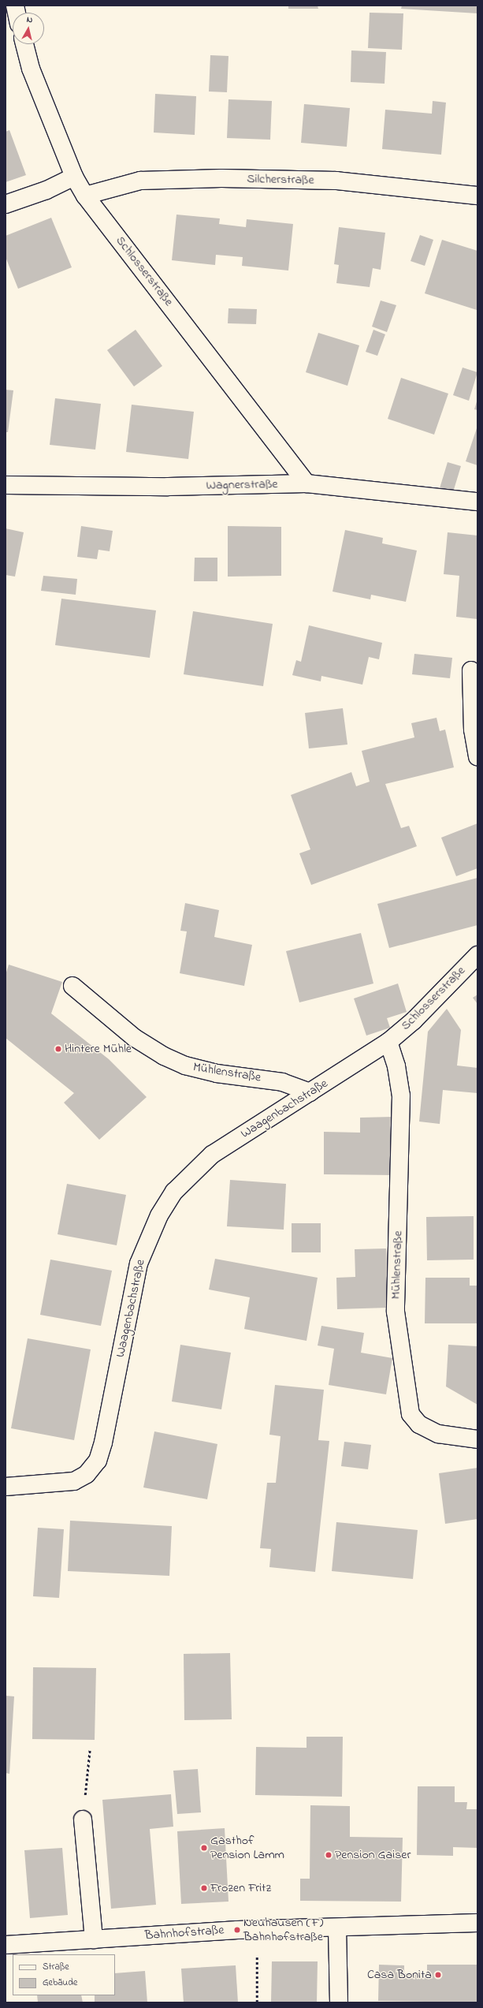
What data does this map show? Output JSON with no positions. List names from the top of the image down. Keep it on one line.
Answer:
{"streets":{"street":["Silcherstraße","Schlosserstraße","Wagnerstraße","Mühlenstraße","Waagenbachstraße","Bahnhofstraße"]},"crossings":[["Silcherstraße","Schlosserstraße"],["Schlosserstraße","Wagnerstraße"],["Schlosserstraße","Mühlenstraße"],["Schlosserstraße","Waagenbachstraße"],["Mühlenstraße","Waagenbachstraße"]],"places":["Hintere Mühle","Gasthof Pension Lamm","Pension Gaiser","Frozen Fritz","Neuhausen (F) Bahnhofstraße","Casa Bonita"],"legend":["Straße","Gebäude"],"north":"top"}
